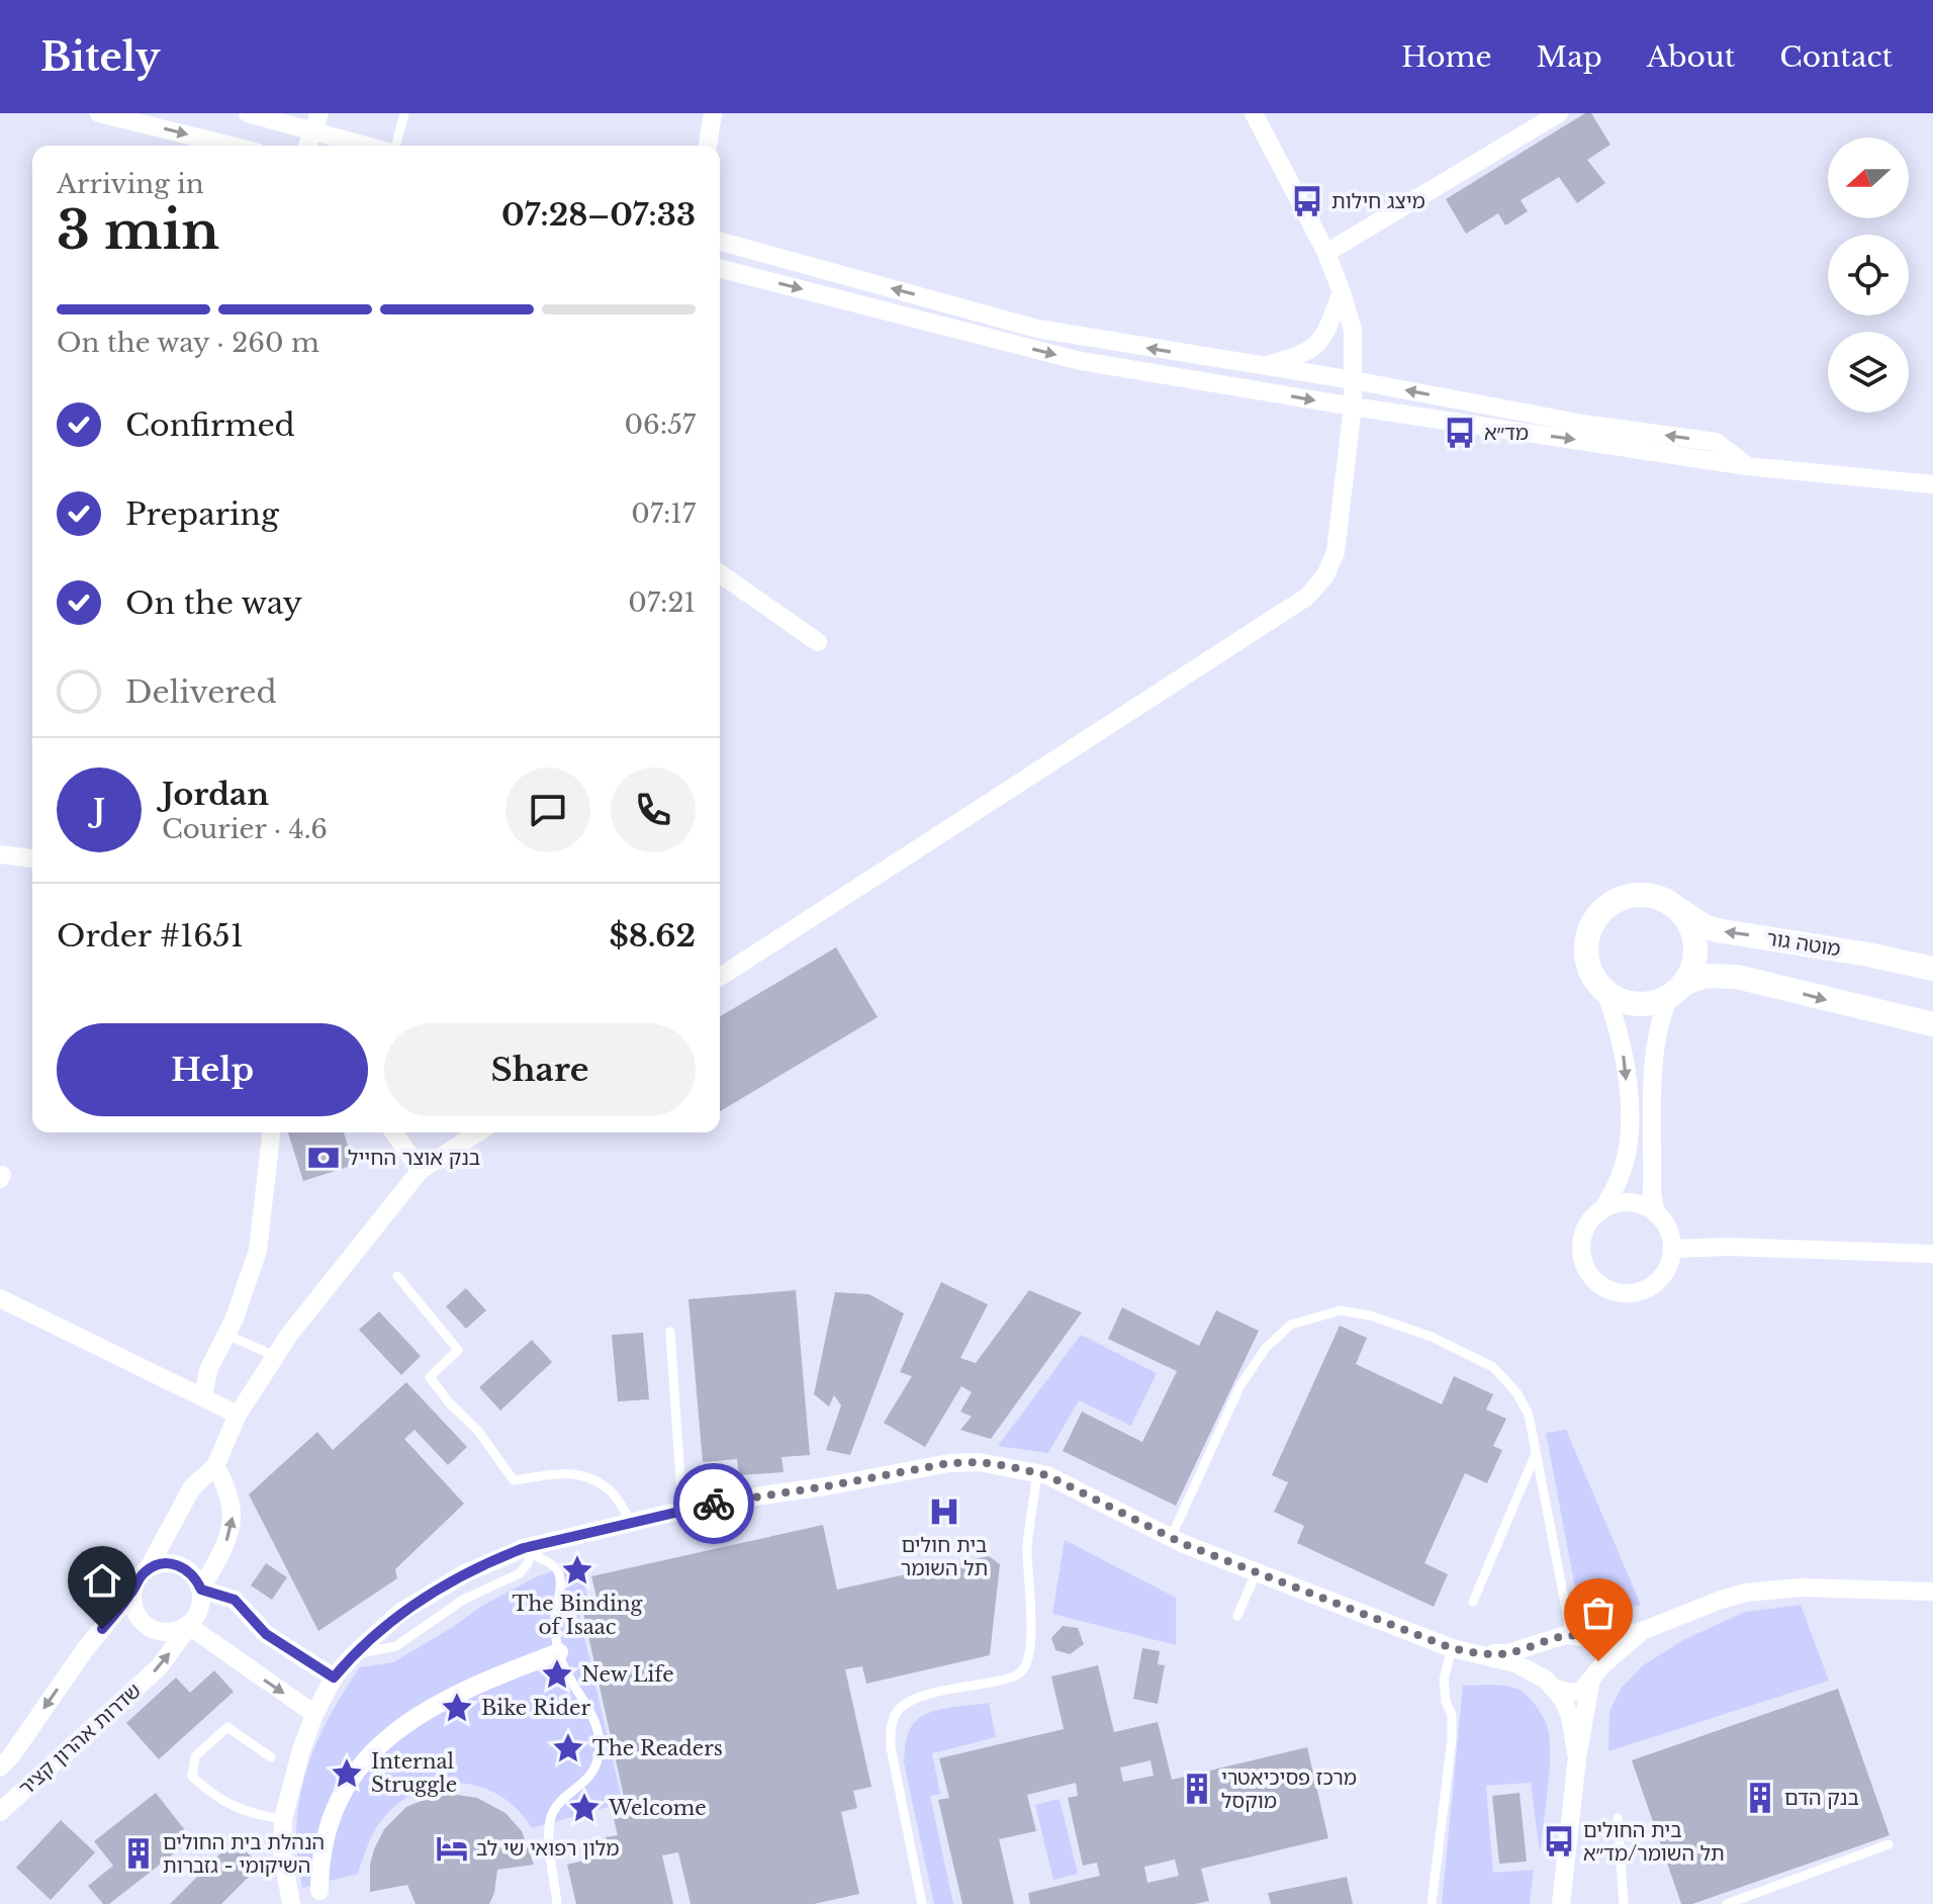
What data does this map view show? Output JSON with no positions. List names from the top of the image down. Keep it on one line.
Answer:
{"streets":{"street":["מוטה גור","שדרות אהרון קציר"]},"places":{"bus stop":["מיצג חילות","מד״א","בית החולים תל השומר/מד״א"],"bank":["בנק אוצר החייל"],"hospital":["בית חולים תל השומר"],"place":["The Binding of Isaac","New Life","Bike Rider","The Readers","Internal Struggle","Welcome"],"building":["מרכז פסיכיאטרי מוקסל","בנק הדם","הנהלת בית החולים השיקומי - גזברות"],"hotel":["מלון רפואי שי לב"]},"north":"left","page":{"header":"Bitely","nav":["Home","Map","About","Contact"],"heading":["3 min","Arriving in","07:28–07:33"],"panel":["Jordan","Courier · 4.6","Order #1651","$8.62"],"bar":"On the way · 260 m","list":[["Confirmed","06:57"],["Preparing","07:17"],["On the way","07:21"],"Delivered"],"round":"J","buttons":["Help","Share"]}}
